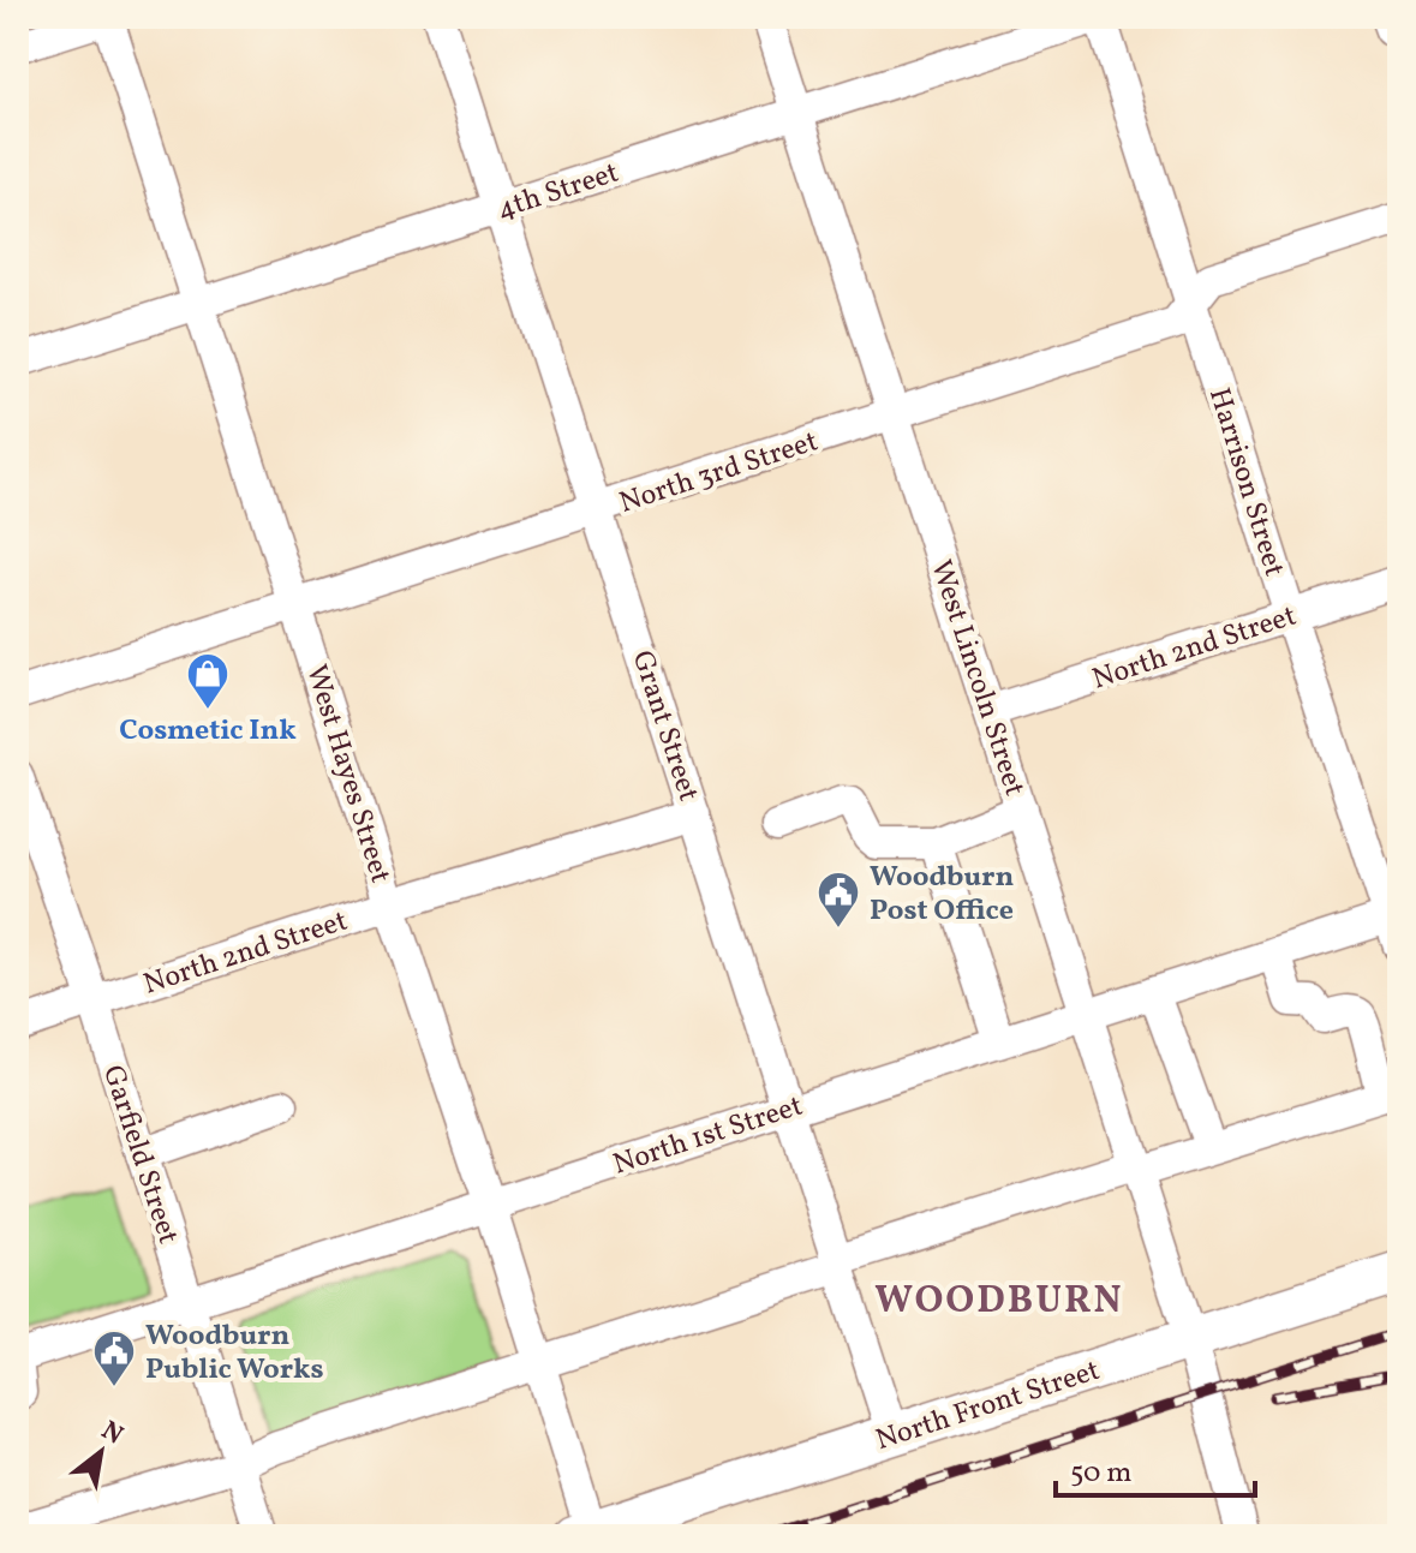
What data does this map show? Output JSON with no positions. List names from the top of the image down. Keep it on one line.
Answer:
{"streets":{"main road":["North Front Street"],"street":["4th Street","North 3rd Street","Harrison Street","North 2nd Street","West Lincoln Street","Grant Street","West Hayes Street","North 1st Street","Garfield Street"]},"crossings":[["4th Street","Harrison Street"],["4th Street","West Lincoln Street"],["4th Street","Grant Street"],["4th Street","West Hayes Street"],["North 3rd Street","Harrison Street"],["North 3rd Street","West Lincoln Street"],["North 3rd Street","Grant Street"],["North 3rd Street","West Hayes Street"],["Harrison Street","North 2nd Street"],["Harrison Street","North 1st Street"],["North 2nd Street","West Lincoln Street"],["North 2nd Street","Grant Street"],["North 2nd Street","West Hayes Street"],["North 2nd Street","Garfield Street"],["West Lincoln Street","North 1st Street"],["West Lincoln Street","North Front Street"],["Grant Street","North 1st Street"],["Grant Street","North Front Street"],["West Hayes Street","North 1st Street"],["West Hayes Street","North Front Street"],["North 1st Street","Garfield Street"]],"districts":["WOODBURN"],"places":{"shop":["Cosmetic Ink"],"public building":["Woodburn Post Office","Woodburn Public Works"]},"scale_bar":"50 m","north":"top right"}
